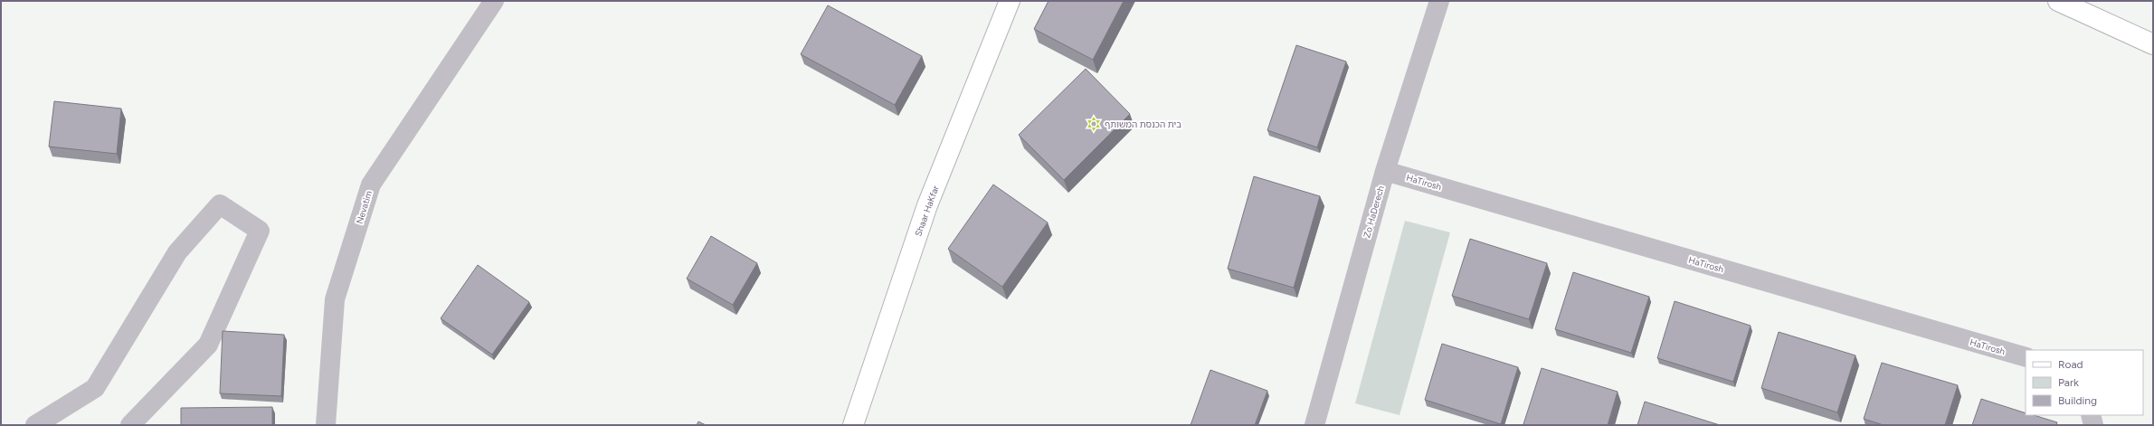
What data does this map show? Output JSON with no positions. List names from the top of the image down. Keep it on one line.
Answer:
{"streets":{"main road":["Shaar HaKfar"],"street":["HaTirosh","Nevatim","Zo HaDerech"]},"crossings":[["HaTirosh","Zo HaDerech"]],"places":{"synagogue":["בית הכנסת המשותף"]},"legend":["Road","Park","Building"]}
